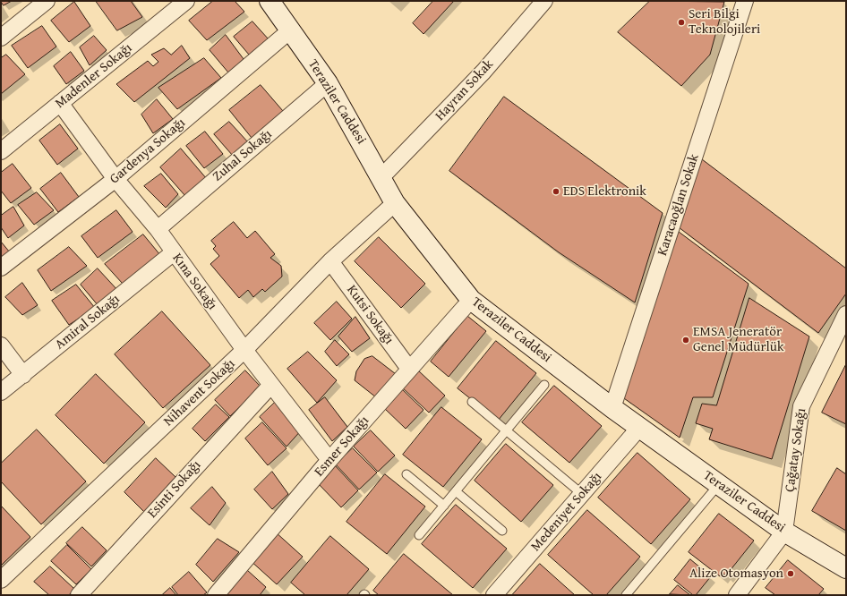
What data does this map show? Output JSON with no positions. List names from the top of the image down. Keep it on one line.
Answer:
{"streets":{"main road":["Teraziler Caddesi"],"street":["Madenler Sokağı","Hayran Sokak","Gardenya Sokağı","Zuhal Sokağı","Karacaoğlan Sokak","Kına Sokağı","Kutsi Sokağı","Amiral Sokağı","Nihavent Sokağı","Esmer Sokağı","Çağatay Sokağı","Esinti Sokağı","Medeniyet Sokağı"]},"crossings":[["Madenler Sokağı","Kına Sokağı"],["Hayran Sokak","Teraziler Caddesi"],["Teraziler Caddesi","Gardenya Sokağı"],["Teraziler Caddesi","Zuhal Sokağı"],["Teraziler Caddesi","Karacaoğlan Sokak"],["Teraziler Caddesi","Nihavent Sokağı"],["Teraziler Caddesi","Esmer Sokağı"],["Teraziler Caddesi","Çağatay Sokağı"],["Teraziler Caddesi","Medeniyet Sokağı"],["Gardenya Sokağı","Kına Sokağı"],["Zuhal Sokağı","Kına Sokağı"],["Kına Sokağı","Amiral Sokağı"],["Kına Sokağı","Nihavent Sokağı"],["Kına Sokağı","Esmer Sokağı"],["Kına Sokağı","Esinti Sokağı"],["Kutsi Sokağı","Nihavent Sokağı"],["Kutsi Sokağı","Esmer Sokağı"]],"places":["Seri Bilgi Teknolojileri","EDS Elektronik","EMSA Jeneratör Genel Müdürlük","Alize Otomasyon"]}
